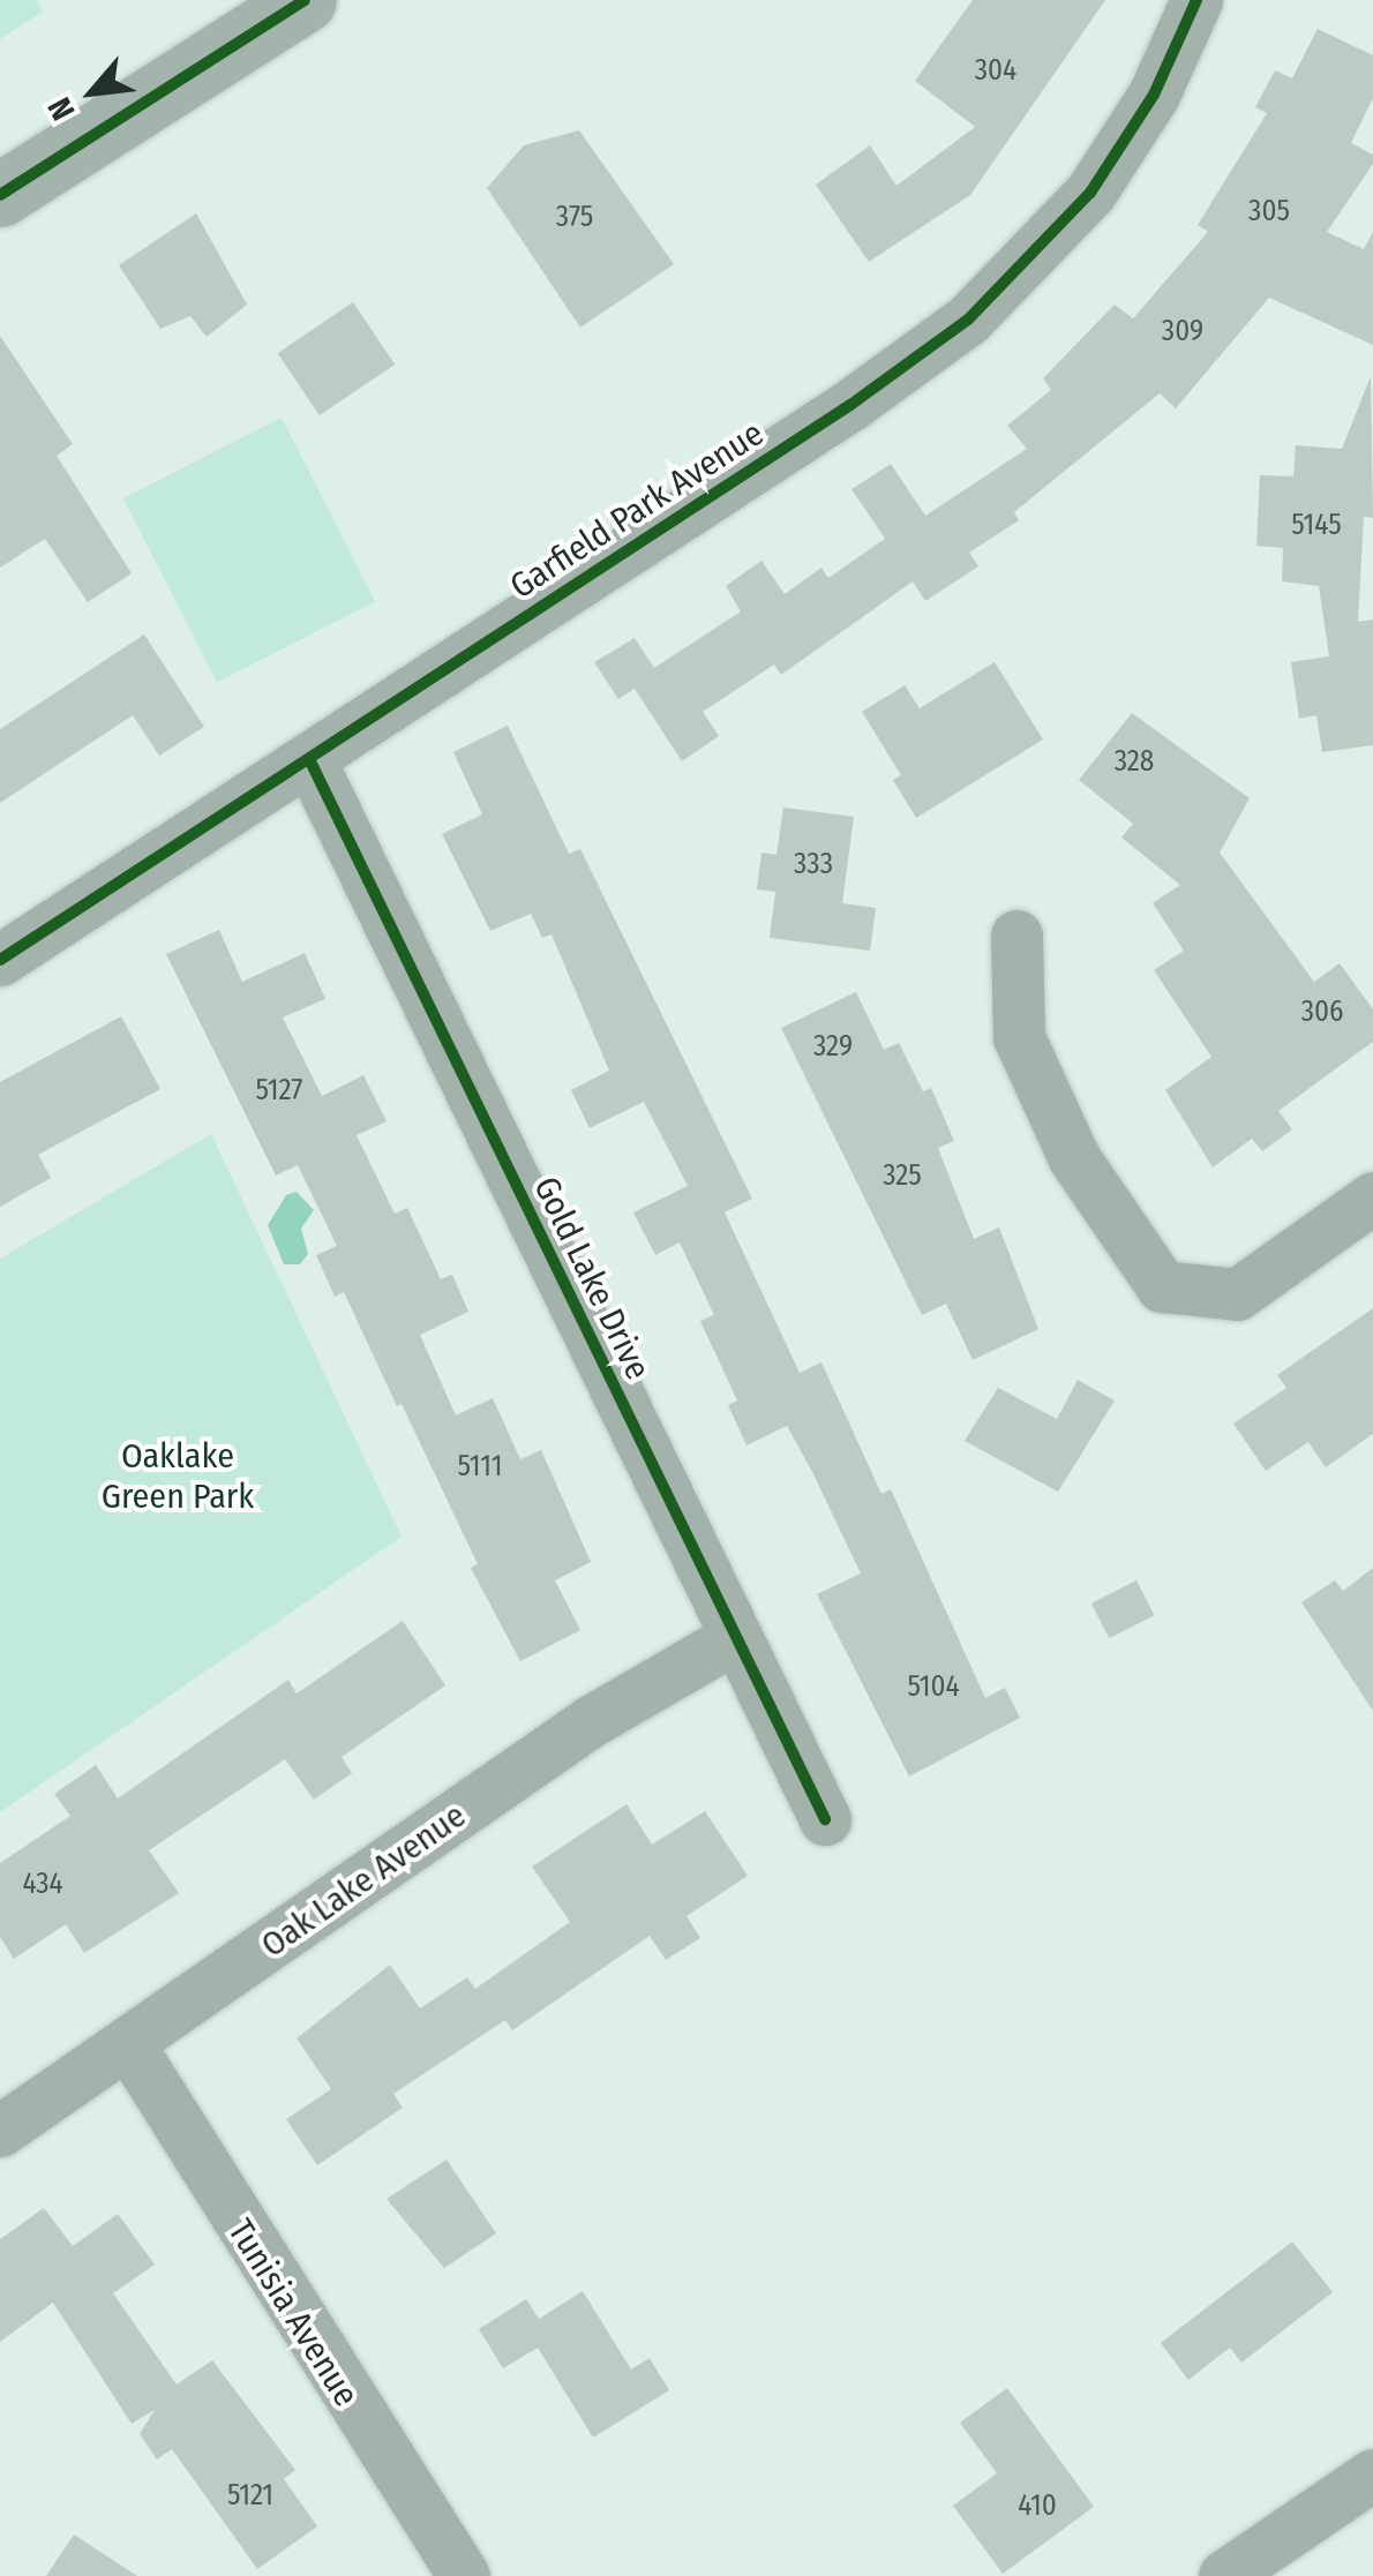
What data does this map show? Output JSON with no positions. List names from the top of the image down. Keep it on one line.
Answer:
{"streets":{"street":["Garfield Park Avenue","Gold Lake Drive","Oak Lake Avenue","Tunisia Avenue"]},"crossings":[["Garfield Park Avenue","Gold Lake Drive"],["Gold Lake Drive","Oak Lake Avenue"],["Oak Lake Avenue","Tunisia Avenue"]],"parks":["Oaklake Green Park"],"house_numbers":["304","305","375","309","5145","328","333","306","329","5127","325","5111","5104","434","5121","410"],"north":"bottom left"}
